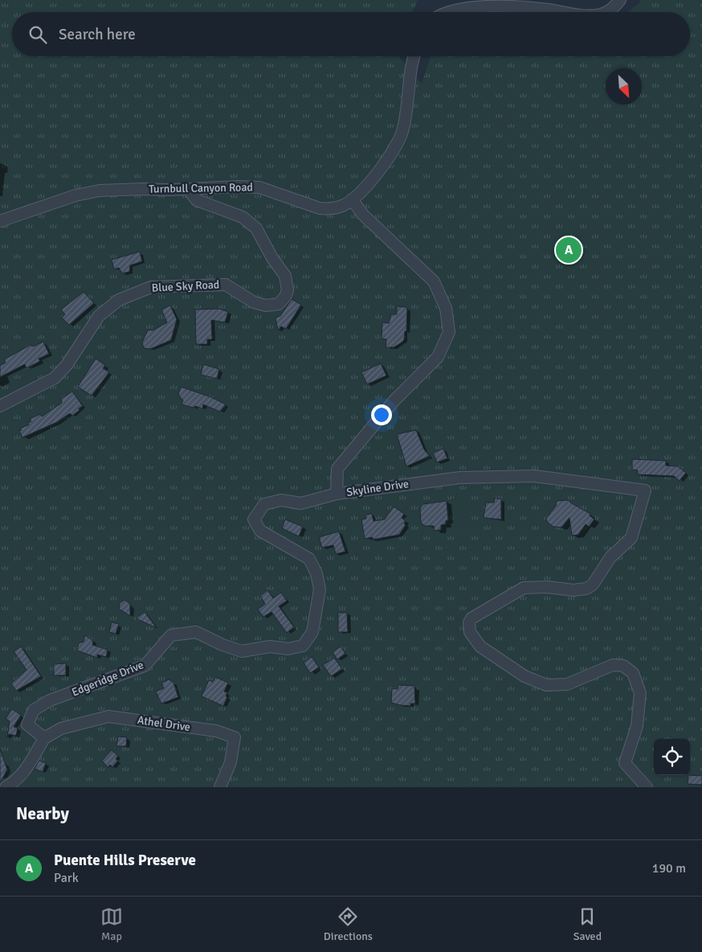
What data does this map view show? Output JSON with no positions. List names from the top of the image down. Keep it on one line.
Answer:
{"streets":{"street":["Turnbull Canyon Road","Blue Sky Road","Skyline Drive","Edgeridge Drive","Athel Drive"]},"crossings":[["Turnbull Canyon Road","Blue Sky Road"],["Turnbull Canyon Road","Skyline Drive"],["Skyline Drive","Edgeridge Drive"],["Edgeridge Drive","Athel Drive"]],"north":"bottom right","page":{"search":"Search here","pins":"A","heading":"Nearby","list":[{"mark":"A","name":"Puente Hills Preserve","note":"Park","value":"190 m"}],"nav":["Map","Directions","Saved"]}}
